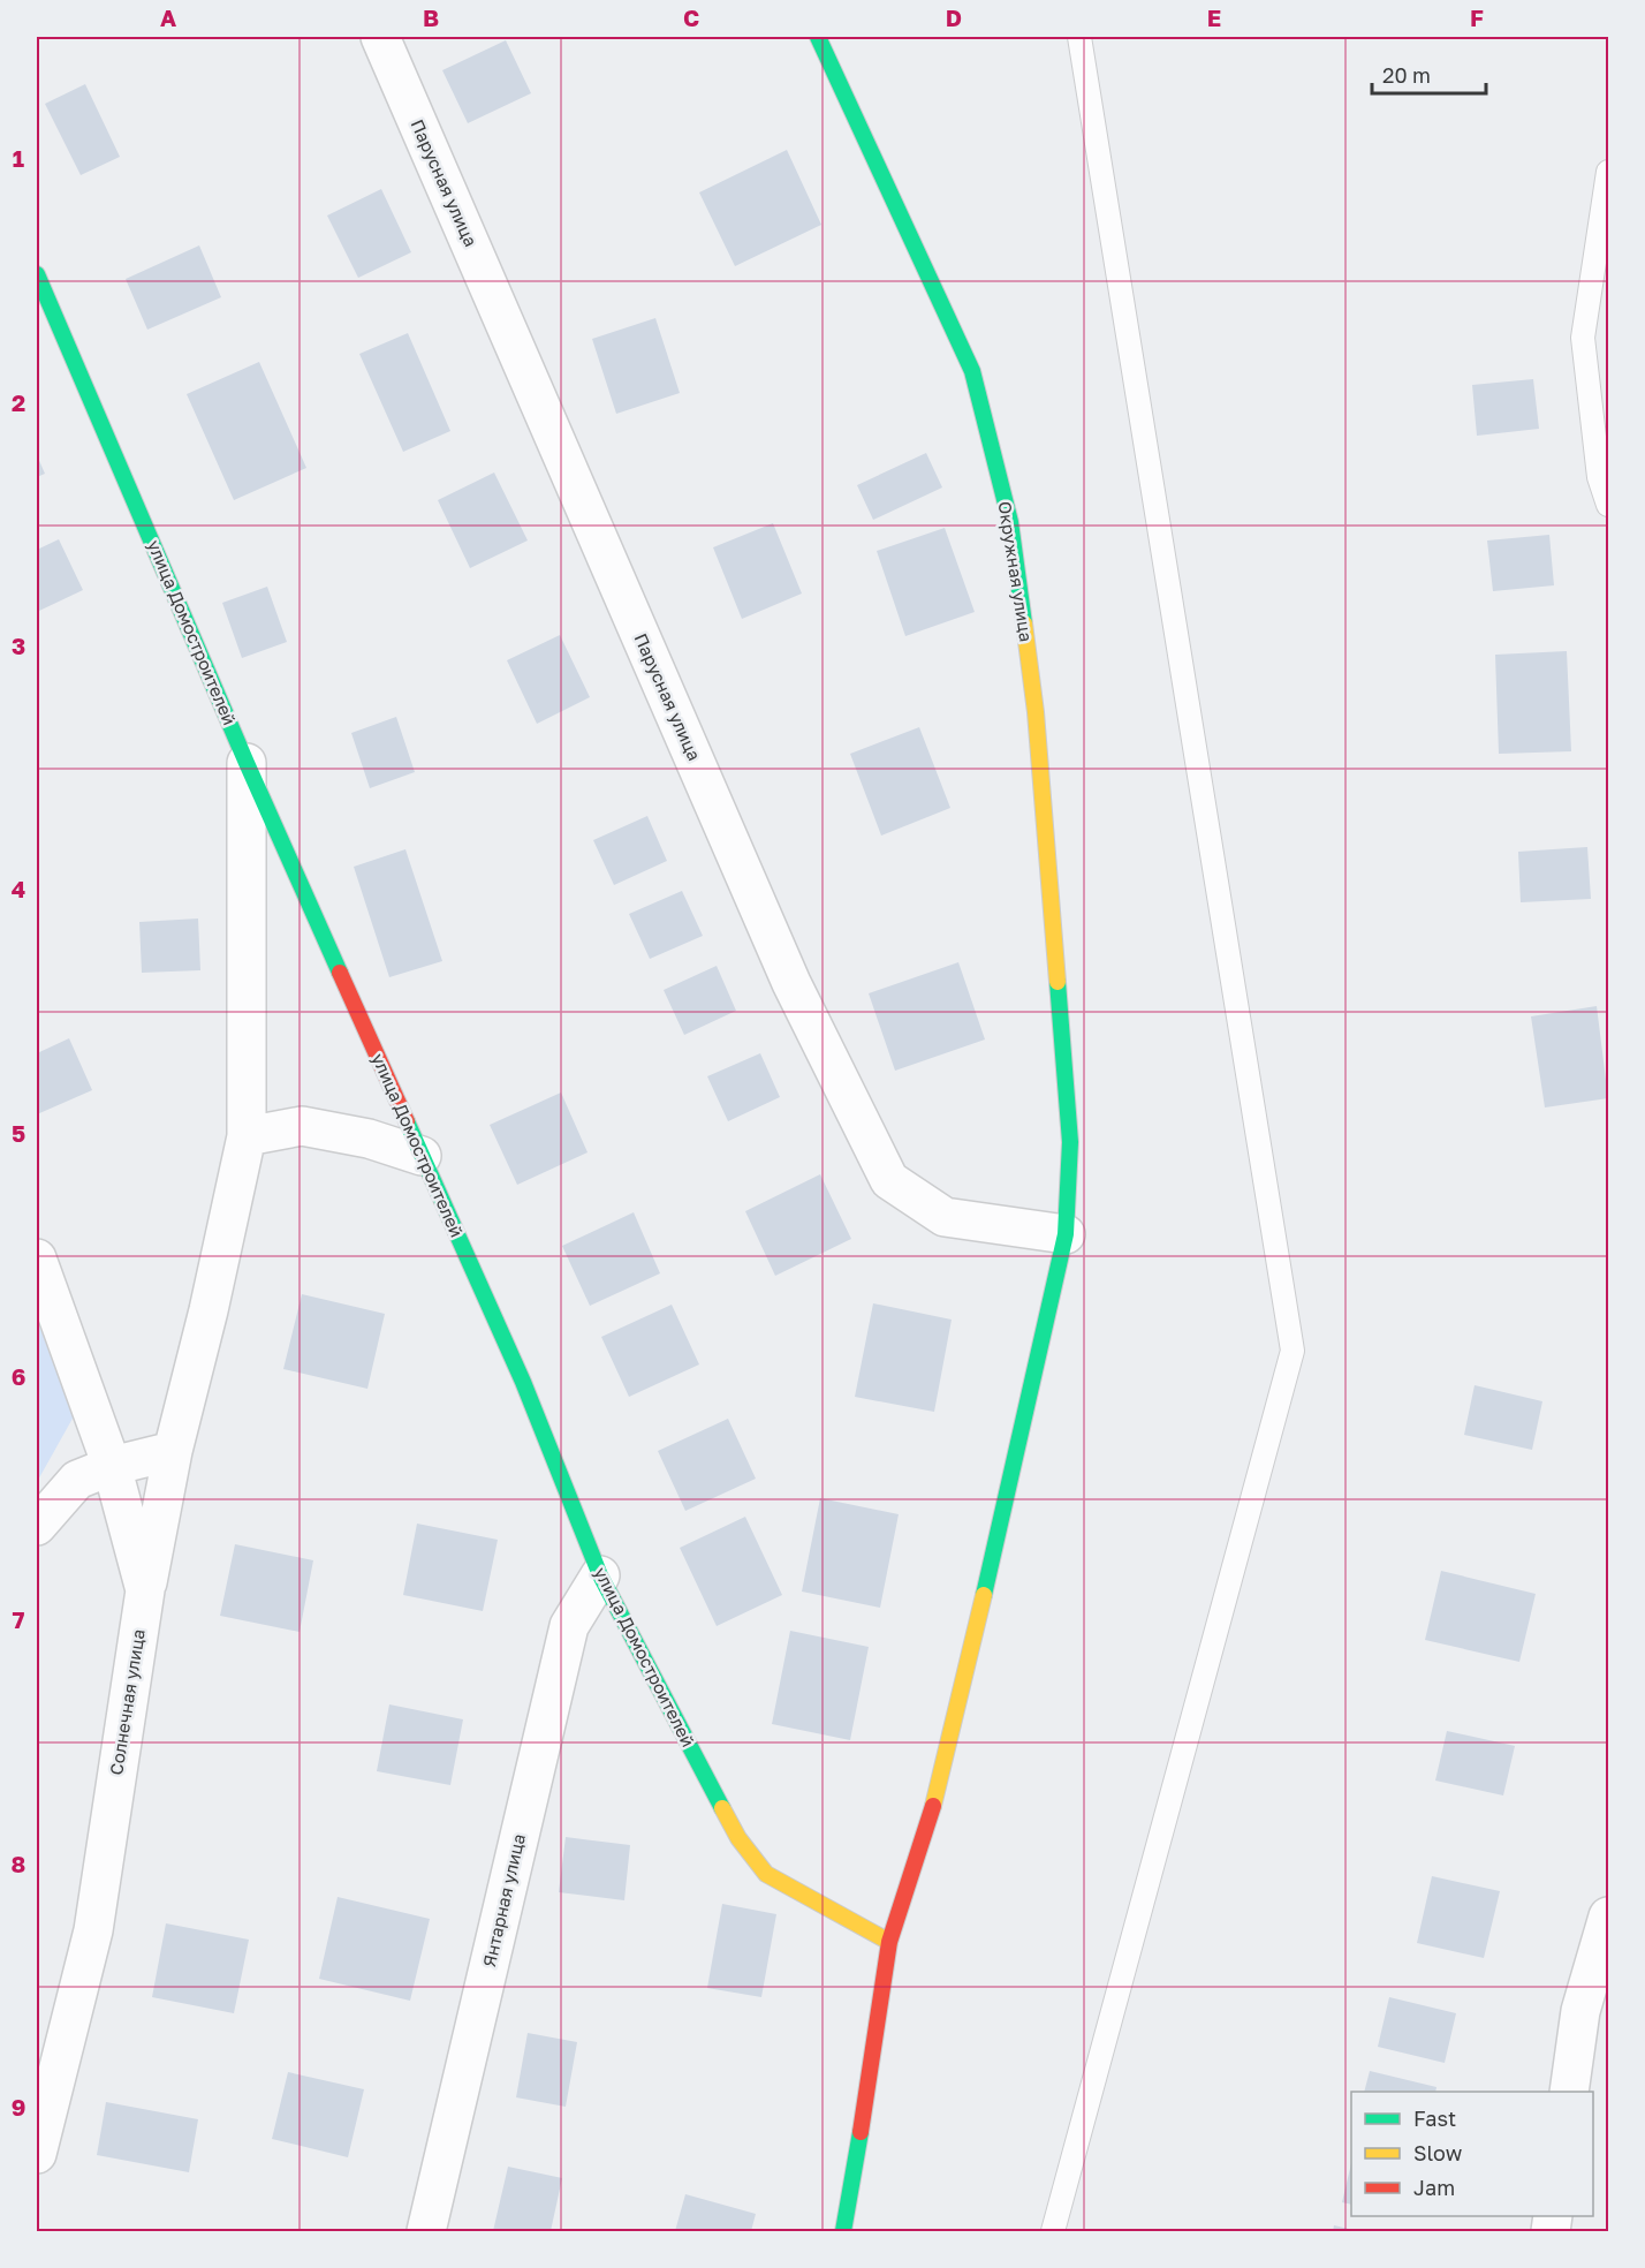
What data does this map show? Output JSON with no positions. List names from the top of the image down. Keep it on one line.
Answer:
{"streets":{"street":["Парусная улица","Окружная улица","улица Домостроителей","Солнечная улица","Янтарная улица"]},"crossings":[["Парусная улица","Окружная улица"],["Окружная улица","улица Домостроителей"],["улица Домостроителей","Янтарная улица"]],"legend":["Fast","Slow","Jam"],"scale_bar":"20 m","grid":{"columns":["A","B","C","D","E","F"],"rows":["1","2","3","4","5","6","7","8","9"]}}
